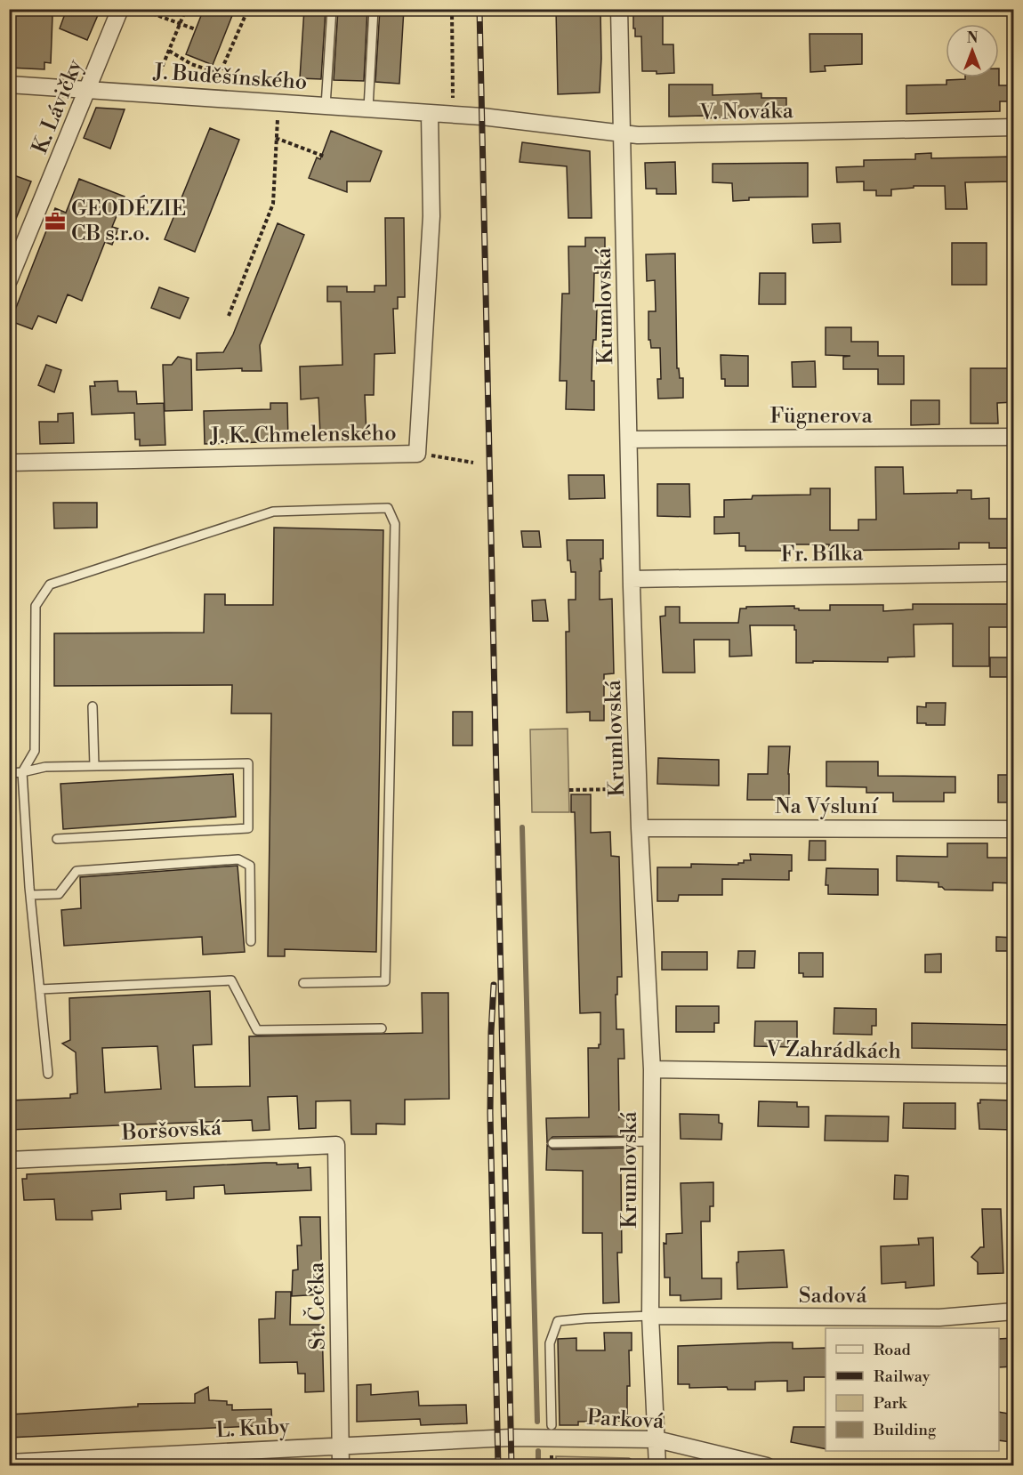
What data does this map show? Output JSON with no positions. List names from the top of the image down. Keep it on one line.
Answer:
{"streets":{"street":["J. Buděšínského","K. Lávičky","V. Nováka","Krumlovská","Fügnerova","J. K. Chmelenského","Fr. Bílka","Na Výsluní","V Zahrádkách","Boršovská","Sadová","St. Čečka","Parková","L. Kuby"]},"crossings":[["J. Buděšínského","K. Lávičky"],["J. Buděšínského","V. Nováka"],["J. Buděšínského","J. K. Chmelenského"],["V. Nováka","Krumlovská"],["Krumlovská","Fügnerova"],["Krumlovská","Fr. Bílka"],["Krumlovská","Na Výsluní"],["Krumlovská","V Zahrádkách"],["Krumlovská","Sadová"],["Krumlovská","Parková"],["Boršovská","St. Čečka"],["St. Čečka","L. Kuby"],["Parková","L. Kuby"]],"places":{"office":["GEODÉZIE CB s.r.o."]},"legend":["Road","Railway","Park","Building"],"north":"top"}
